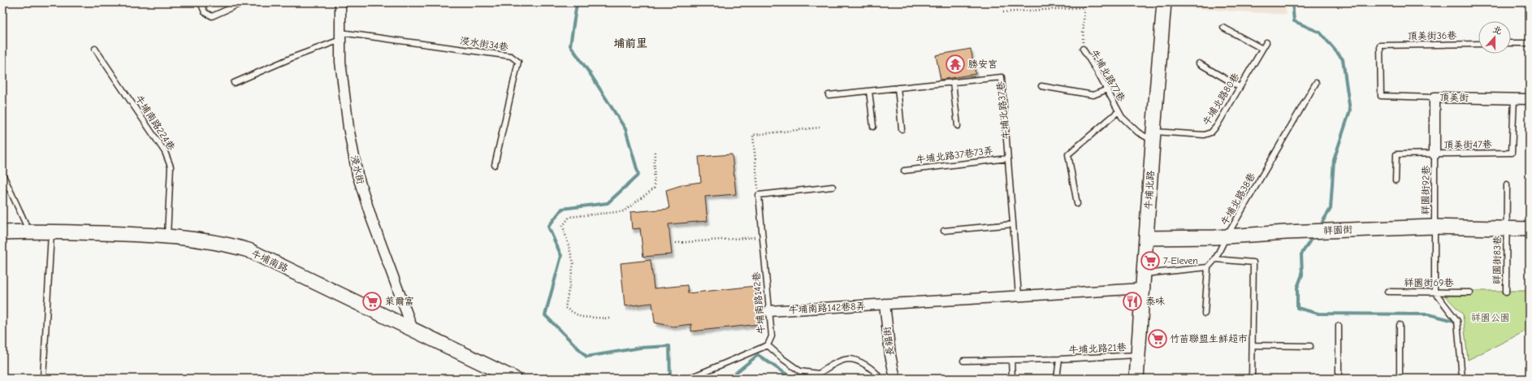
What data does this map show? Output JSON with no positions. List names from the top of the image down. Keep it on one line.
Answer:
{"streets":{"street":["頂美街","浸水街","牛埔北路","祥園街","牛埔南路","牛埔南路142巷8弄","長福街"],"lane":["頂美街36巷","浸水街34巷","牛埔北路77巷","牛埔北路80巷","牛埔北路37巷","牛埔南路224巷","頂美街47巷","牛埔北路37巷73弄","祥園街92巷","牛埔北路38巷","祥園街83巷","祥園街69巷","牛埔南路142巷","牛埔北路21巷"]},"crossings":[["頂美街36巷","頂美街"],["浸水街34巷","浸水街"],["牛埔北路77巷","牛埔北路80巷"],["牛埔北路77巷","牛埔北路"],["頂美街","頂美街47巷"],["頂美街","祥園街92巷"],["牛埔北路80巷","牛埔北路"],["牛埔北路37巷","牛埔北路37巷73弄"],["牛埔南路224巷","牛埔南路"],["頂美街47巷","祥園街92巷"],["浸水街","牛埔南路"],["牛埔北路","祥園街"],["牛埔北路","牛埔北路21巷"],["祥園街92巷","祥園街"],["祥園街92巷","祥園街69巷"],["牛埔北路38巷","祥園街"],["祥園街","祥園街83巷"],["牛埔南路142巷","牛埔南路142巷8弄"],["牛埔南路142巷8弄","長福街"]],"districts":["埔前里"],"parks":["祥園公園"],"places":{"temple":["勝安宮"],"supermarket":["7-Eleven","萊爾富","竹苗聯盟生鮮超市"],"restaurant":["泰味"]},"north":"top"}
